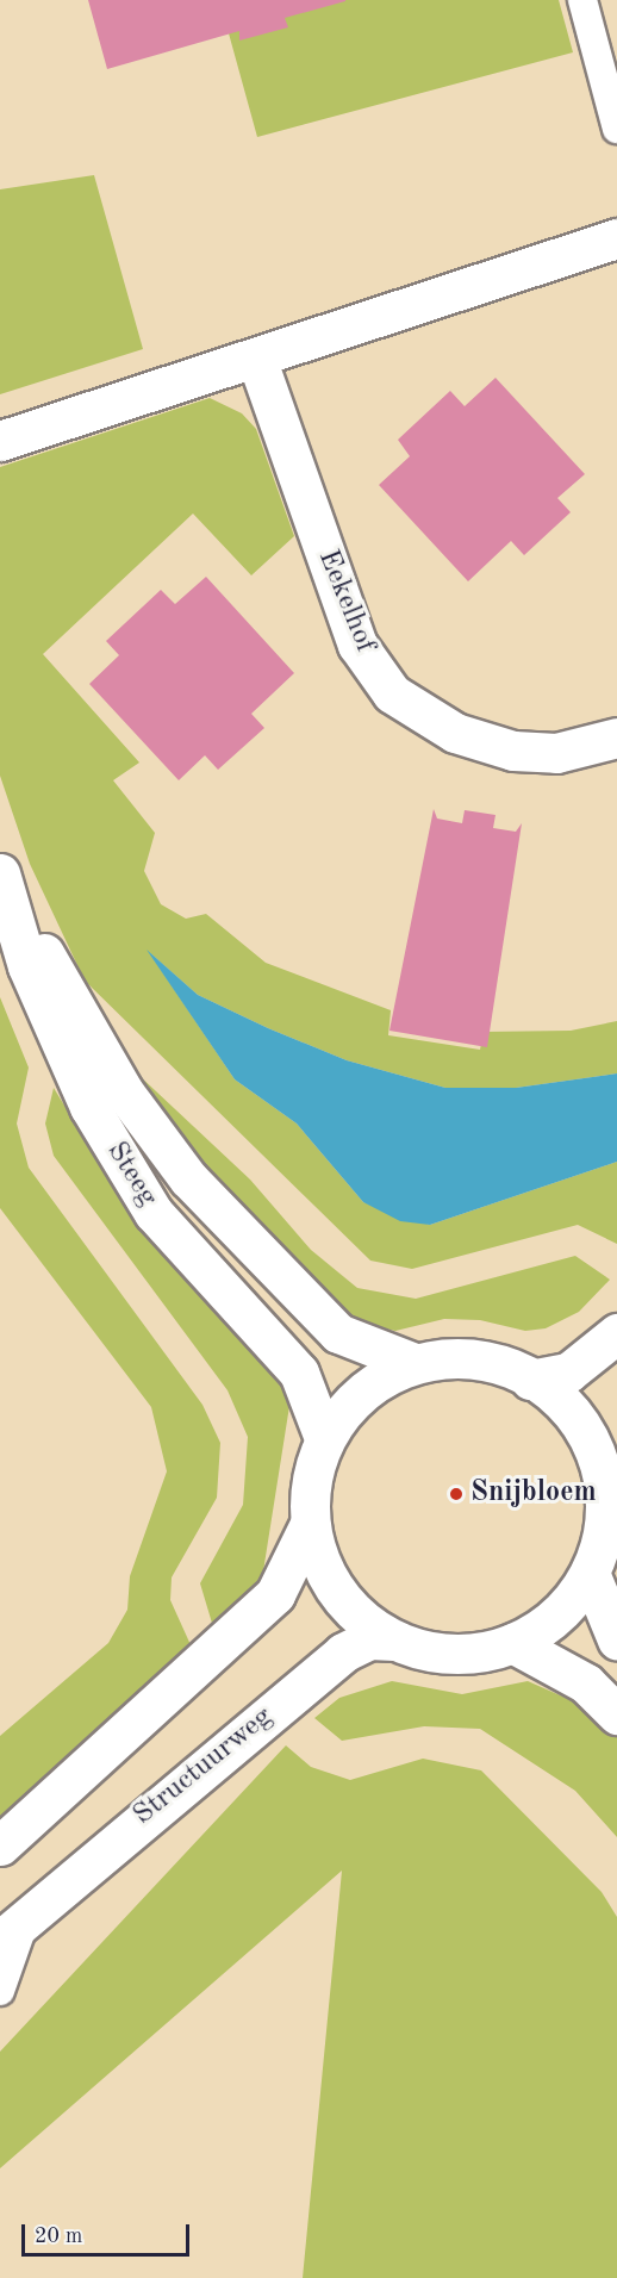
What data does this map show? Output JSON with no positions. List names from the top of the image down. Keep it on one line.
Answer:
{"streets":{"street":["Eekelhof","Steeg","Structuurweg"]},"places":["Snijbloem"],"scale_bar":"20 m"}
